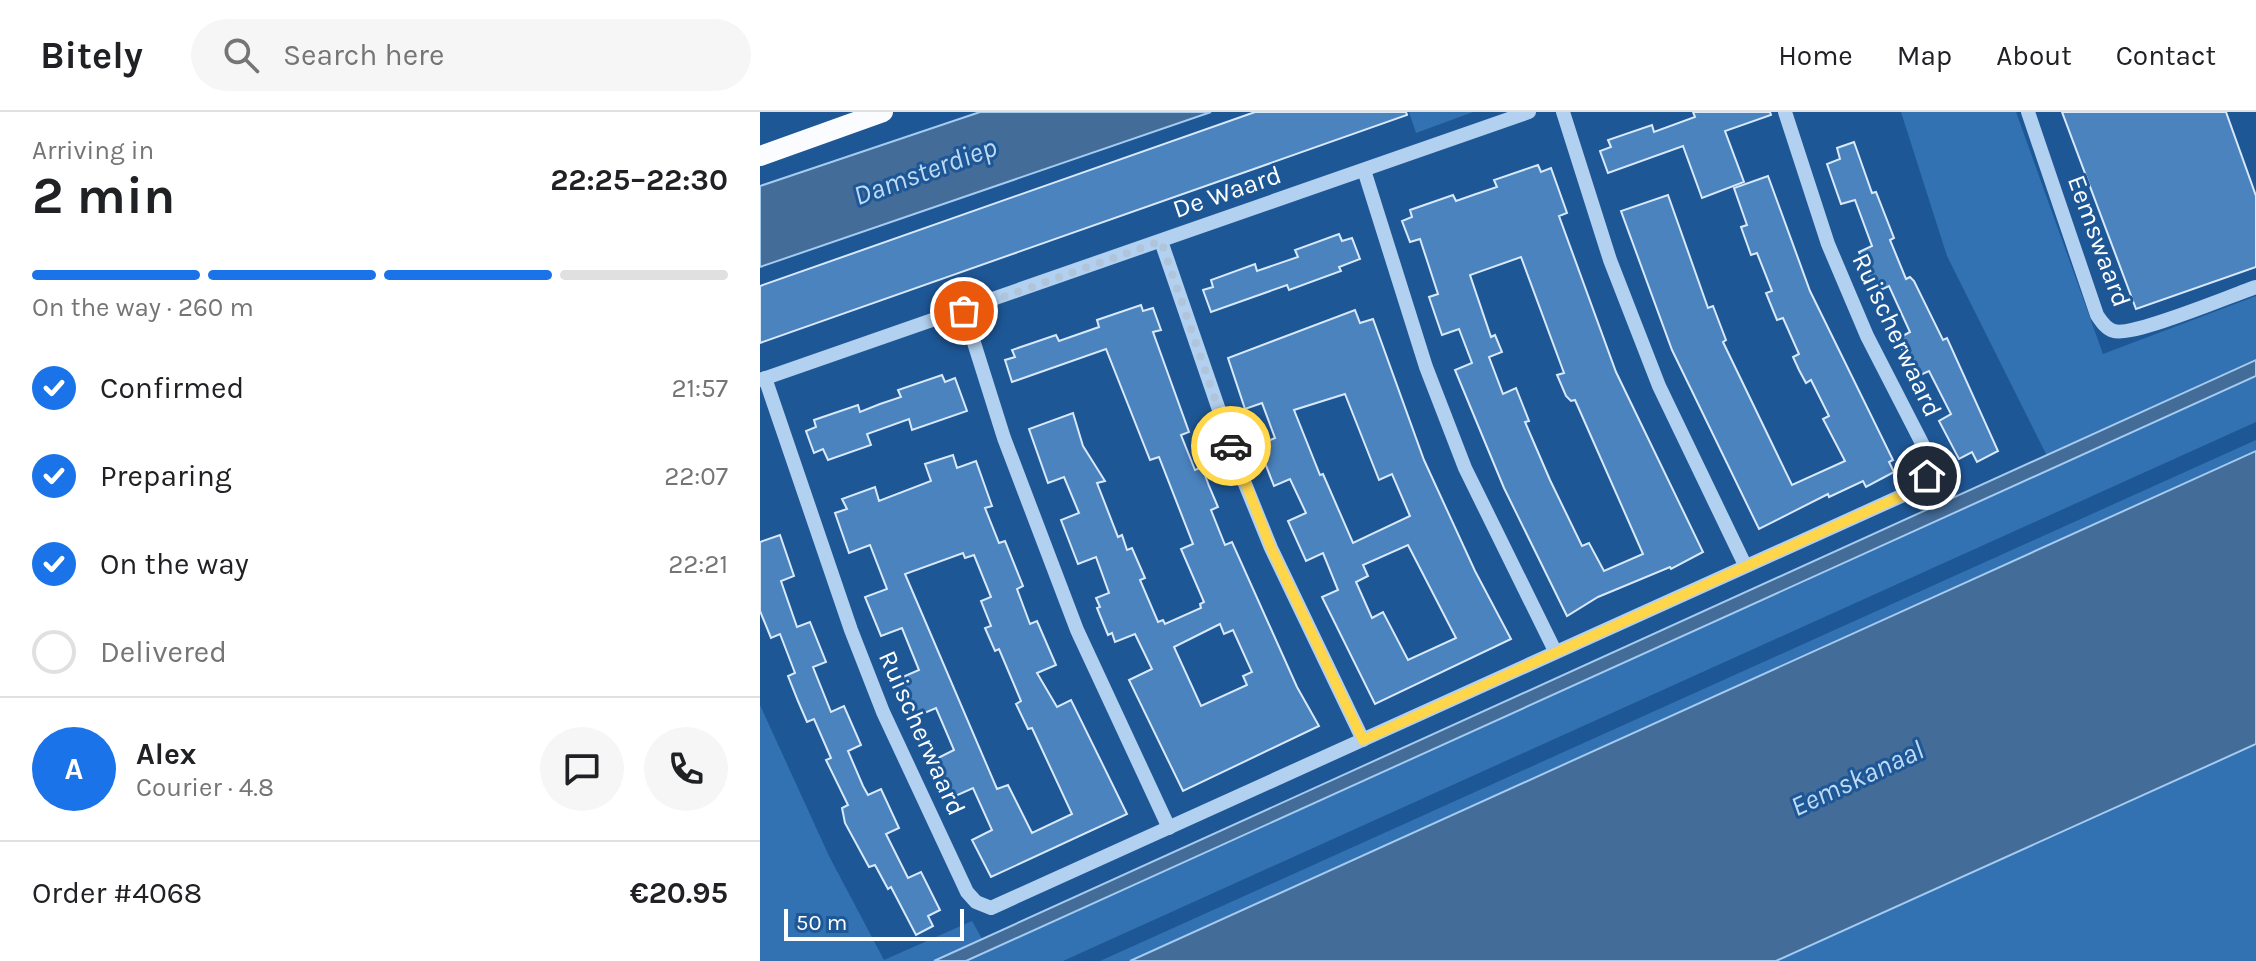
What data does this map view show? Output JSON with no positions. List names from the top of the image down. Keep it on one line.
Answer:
{"streets":{"street":["De Waard","Eemswaard","Ruischerwaard"]},"crossings":[["De Waard","Ruischerwaard"]],"water":["Damsterdiep","Eemskanaal"],"scale_bar":"50 m","page":{"header":"Bitely","search":"Search here","nav":["Home","Map","About","Contact"],"heading":["2 min","Arriving in","22:25–22:30"],"panel":["Alex","Courier · 4.8","Order #4068","€20.95"],"bar":"On the way · 260 m","list":[["Confirmed","21:57"],["Preparing","22:07"],["On the way","22:21"],"Delivered"],"round":"A","scale":"50 m"}}
